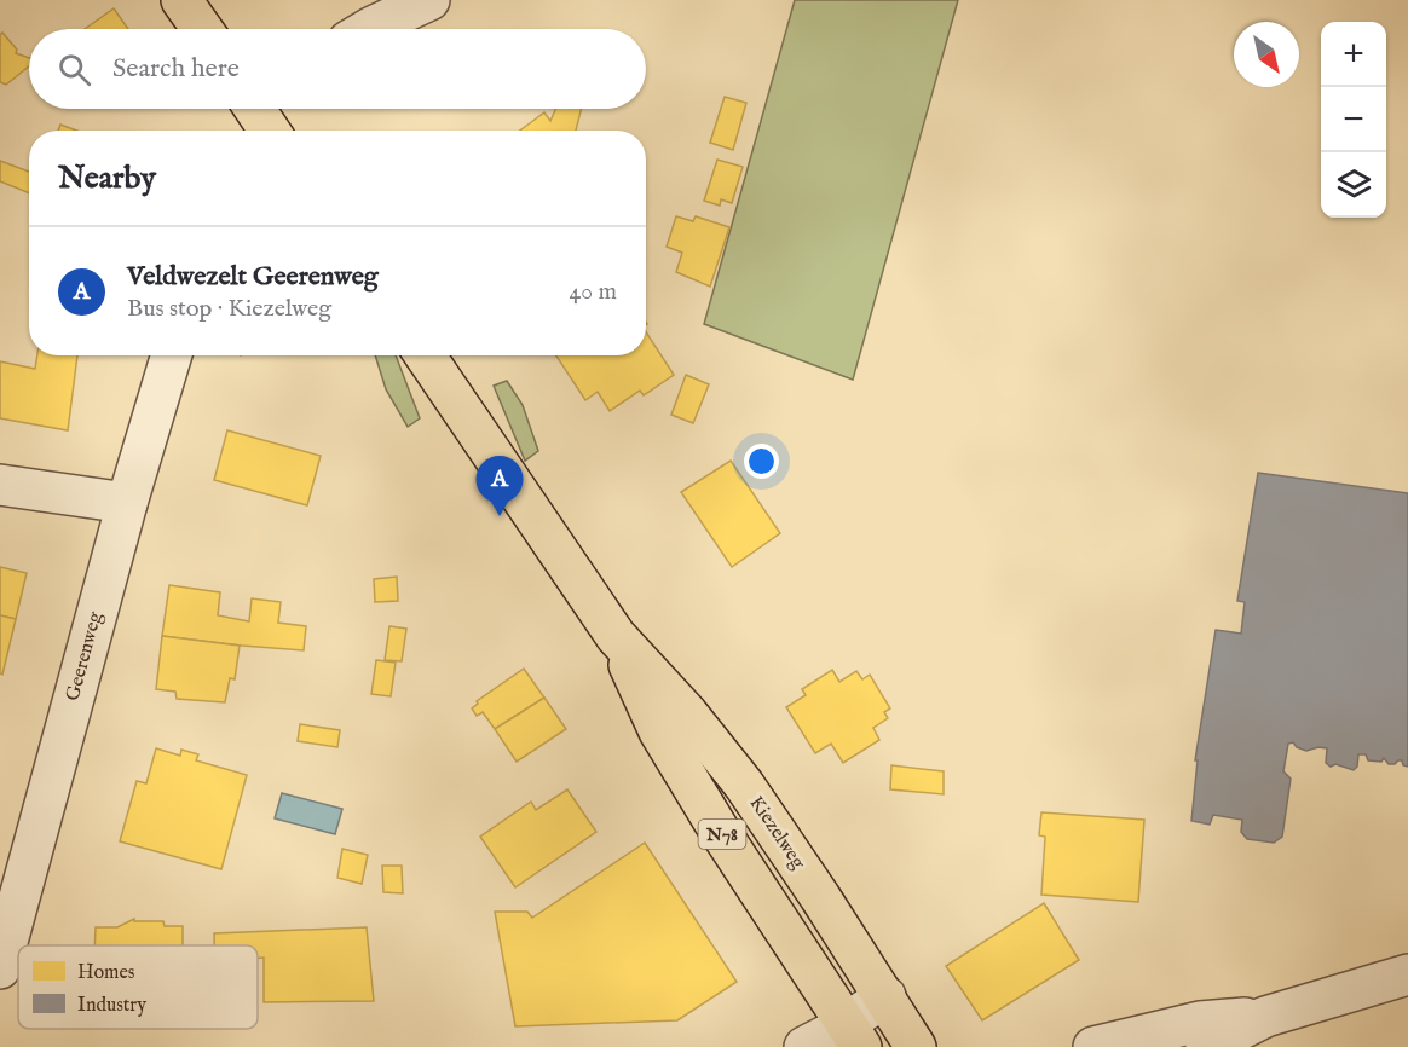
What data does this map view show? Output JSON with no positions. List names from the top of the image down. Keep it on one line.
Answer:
{"streets":{"main road":["Kiezelweg","N78"],"street":["Geerenweg"]},"legend":["Homes","Industry"],"north":"bottom right","page":{"map_buttons":["+","−"],"search":"Search here","heading":"Nearby","list":[{"mark":"A","name":"Veldwezelt Geerenweg","note":"Bus stop · Kiezelweg","value":"40 m"}],"pins":"A"}}
